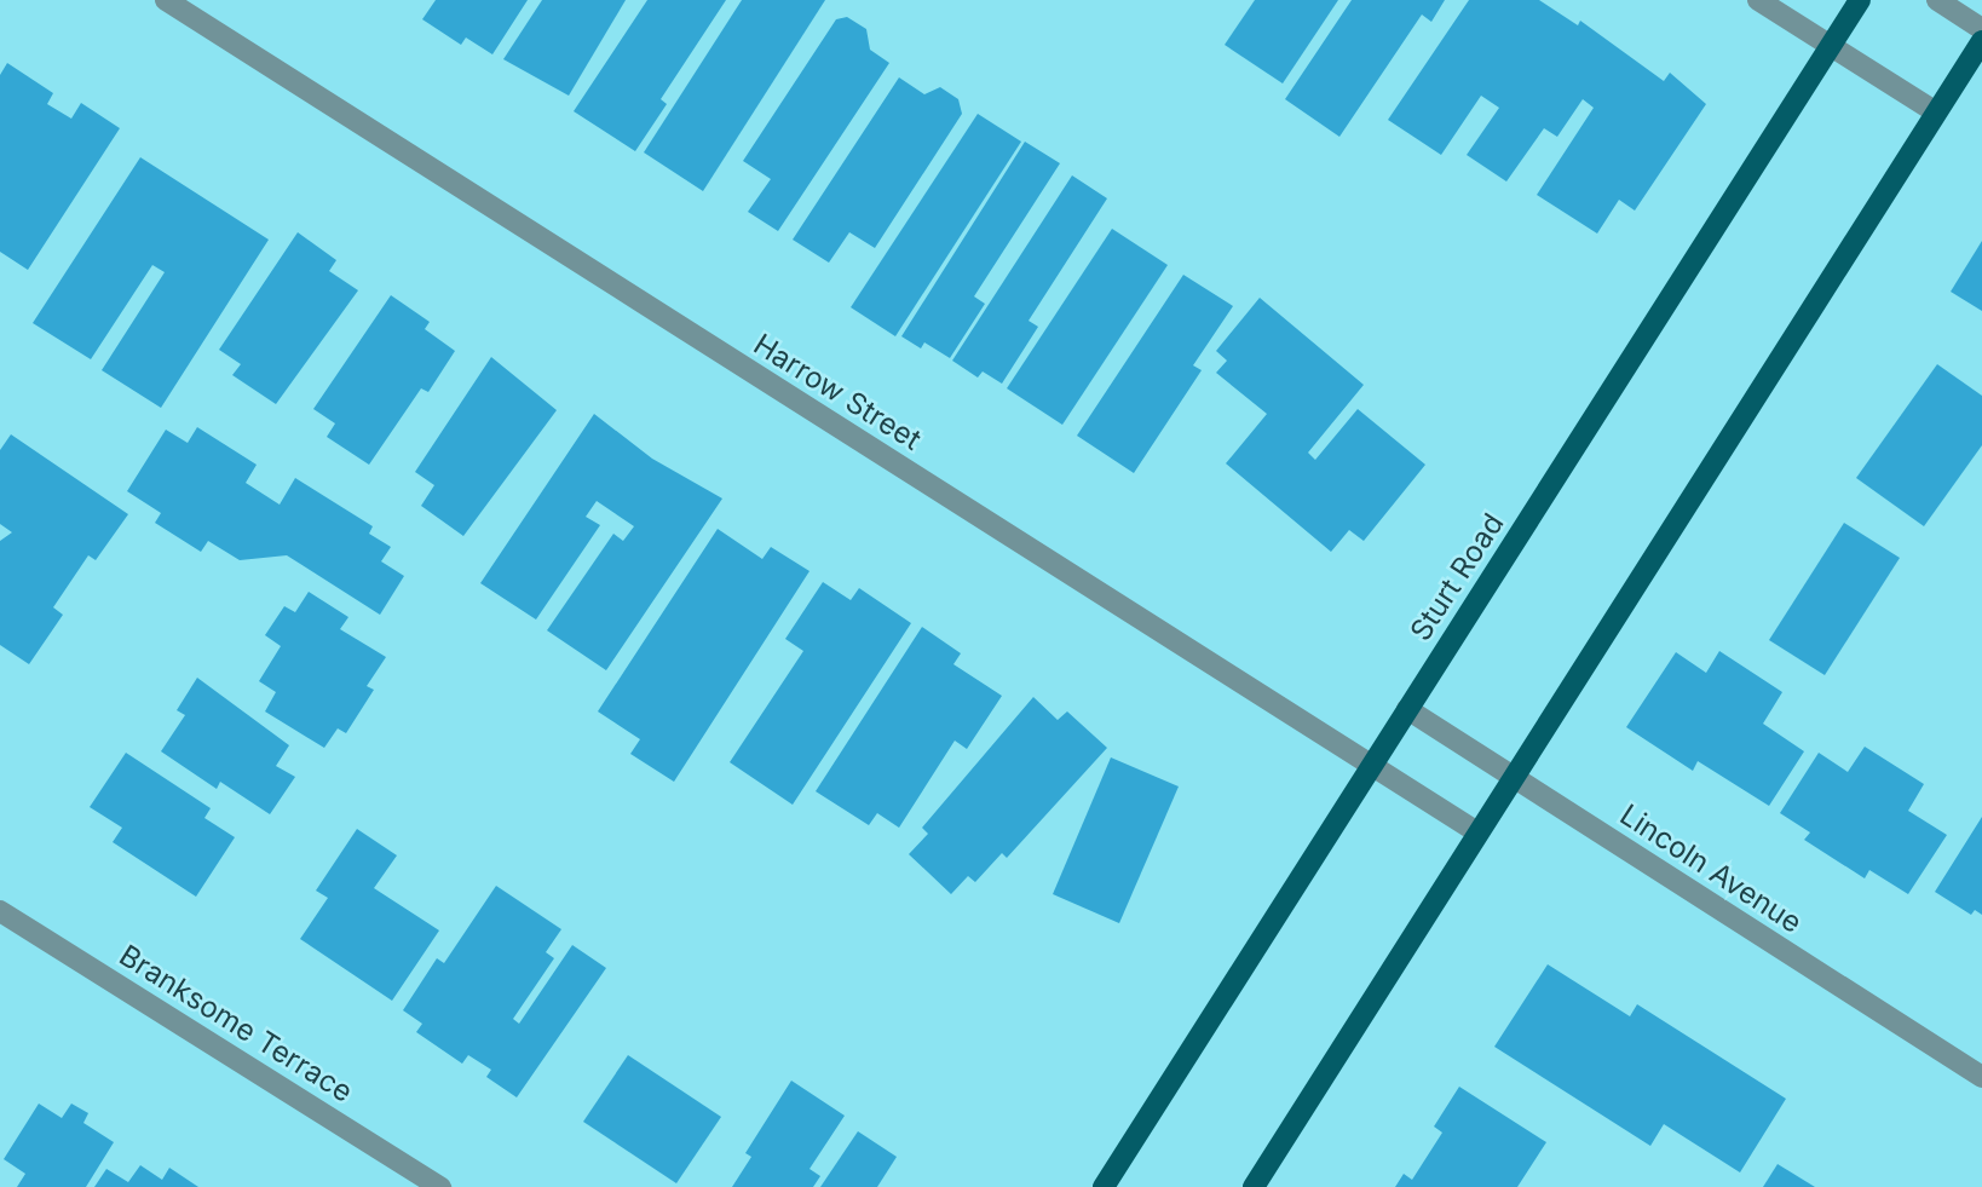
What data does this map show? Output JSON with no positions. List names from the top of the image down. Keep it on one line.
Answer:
{"streets":{"main road":["Sturt Road"],"street":["Harrow Street","Lincoln Avenue","Branksome Terrace"]},"crossings":[["Harrow Street","Sturt Road"],["Sturt Road","Lincoln Avenue"]]}
